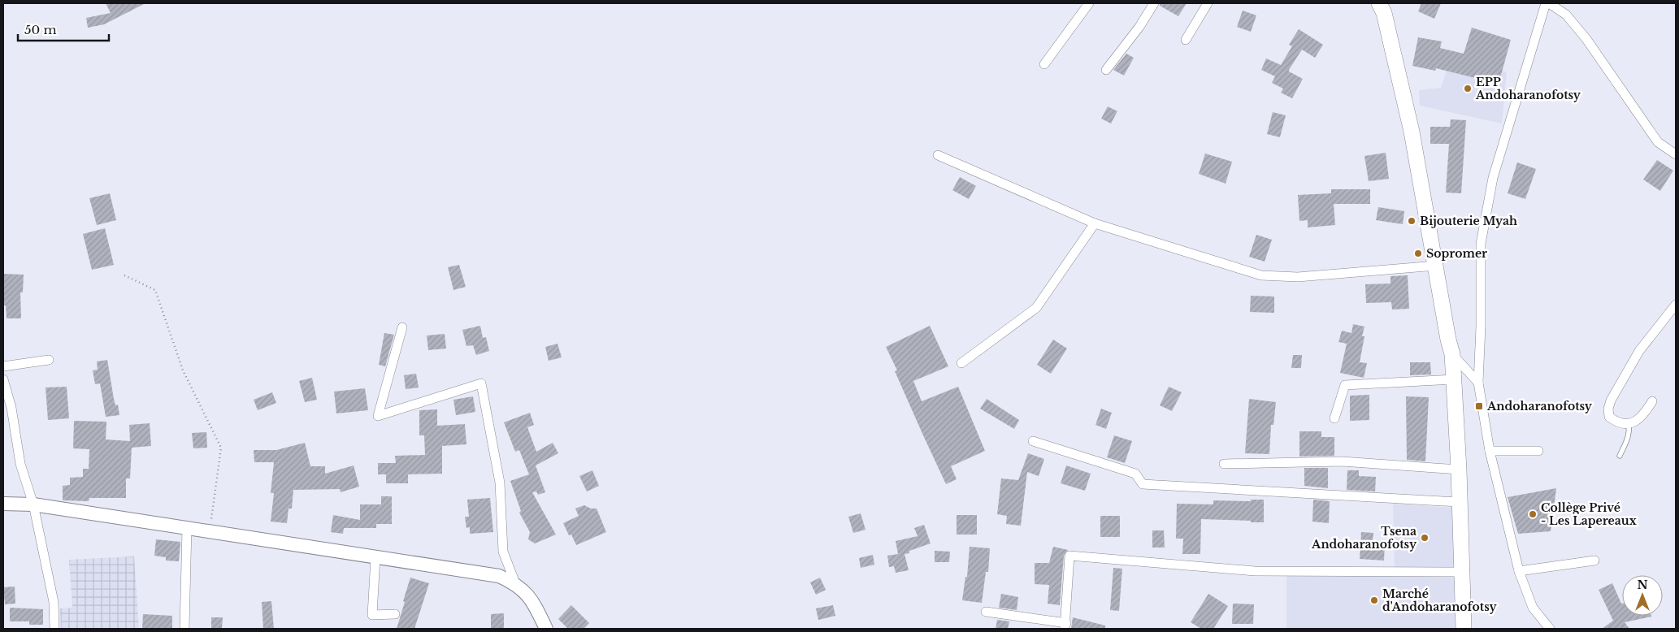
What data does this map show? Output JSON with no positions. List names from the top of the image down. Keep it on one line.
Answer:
{"places":{"other":["EPP Andoharanofotsy","Bijouterie Myah","Sopromer","Collège Privé - Les Lapereaux","Tsena Andoharanofotsy","Marché d'Andoharanofotsy"],"transit":["Andoharanofotsy"]},"scale_bar":"50 m","north":"top"}
